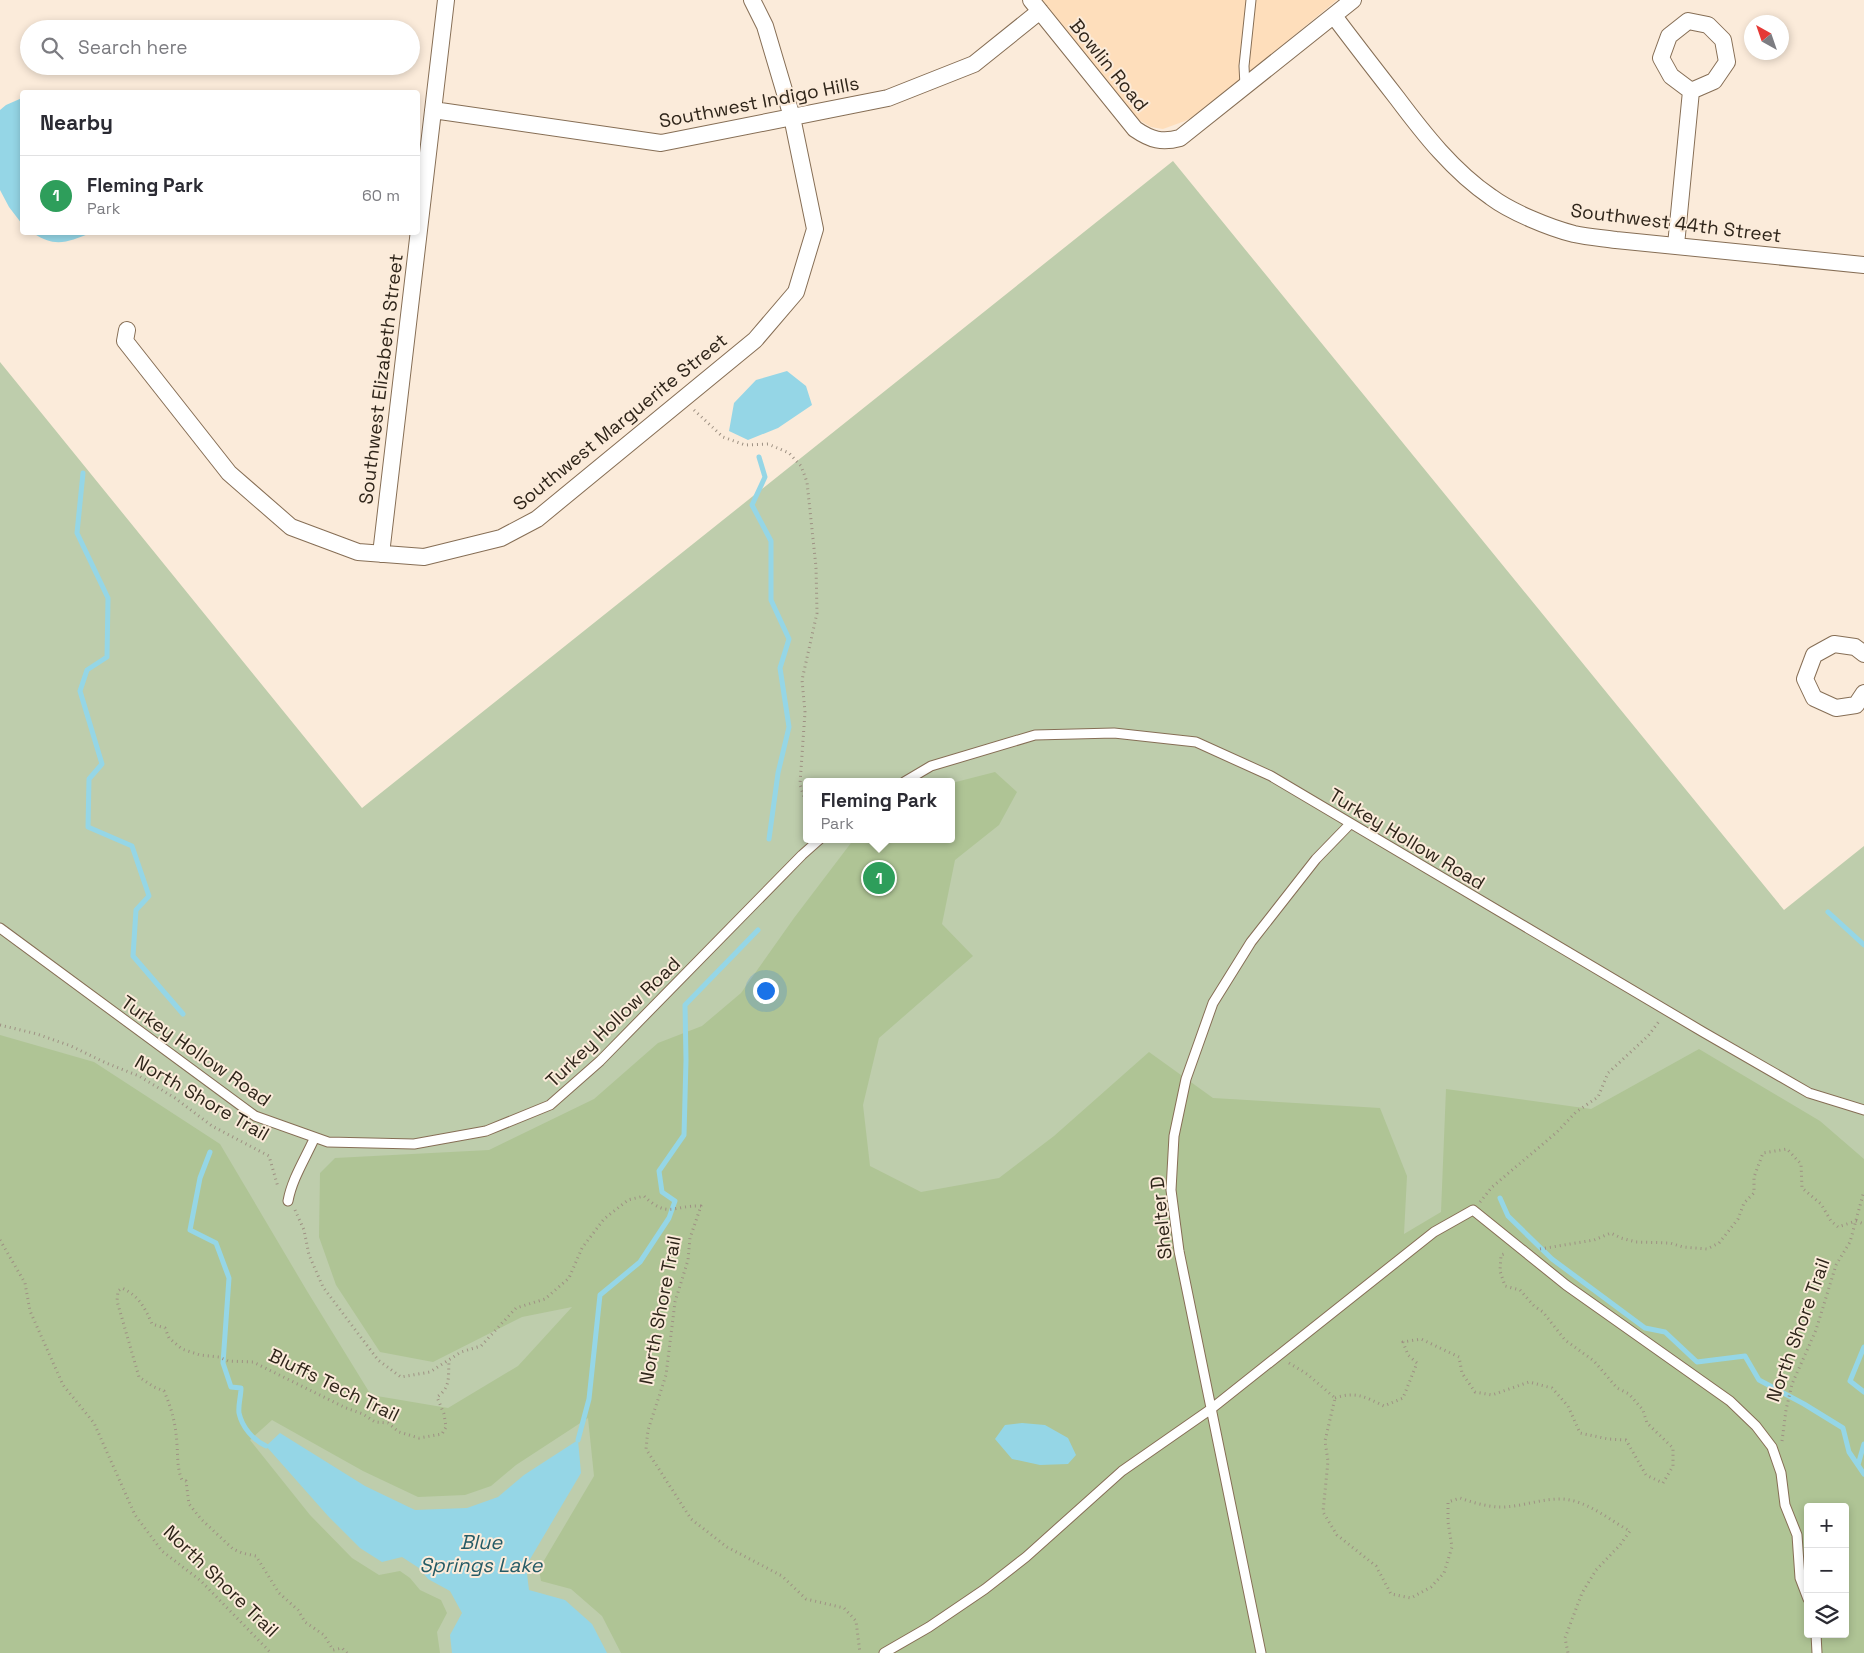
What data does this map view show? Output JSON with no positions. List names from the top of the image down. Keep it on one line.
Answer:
{"streets":{"street":["Bowlin Road","Southwest Indigo Hills","Southwest 44th Street","Southwest Elizabeth Street","Southwest Marguerite Street"],"lane":["Turkey Hollow Road","Shelter D"],"path":["North Shore Trail","Bluffs Tech Trail"]},"crossings":[["Bowlin Road","Southwest Indigo Hills"],["Southwest Indigo Hills","Southwest Elizabeth Street"],["Southwest Indigo Hills","Southwest Marguerite Street"],["Southwest Elizabeth Street","Southwest Marguerite Street"],["Turkey Hollow Road","Shelter D"],["North Shore Trail","Bluffs Tech Trail"]],"water":["Blue Springs Lake"],"north":"top left","page":{"search":"Search here","heading":"Nearby","list":[{"mark":"1","name":"Fleming Park","note":"Park","value":"60 m"}],"popup":["Fleming Park","Park"],"pins":"1","map_buttons":["+","−"]}}
